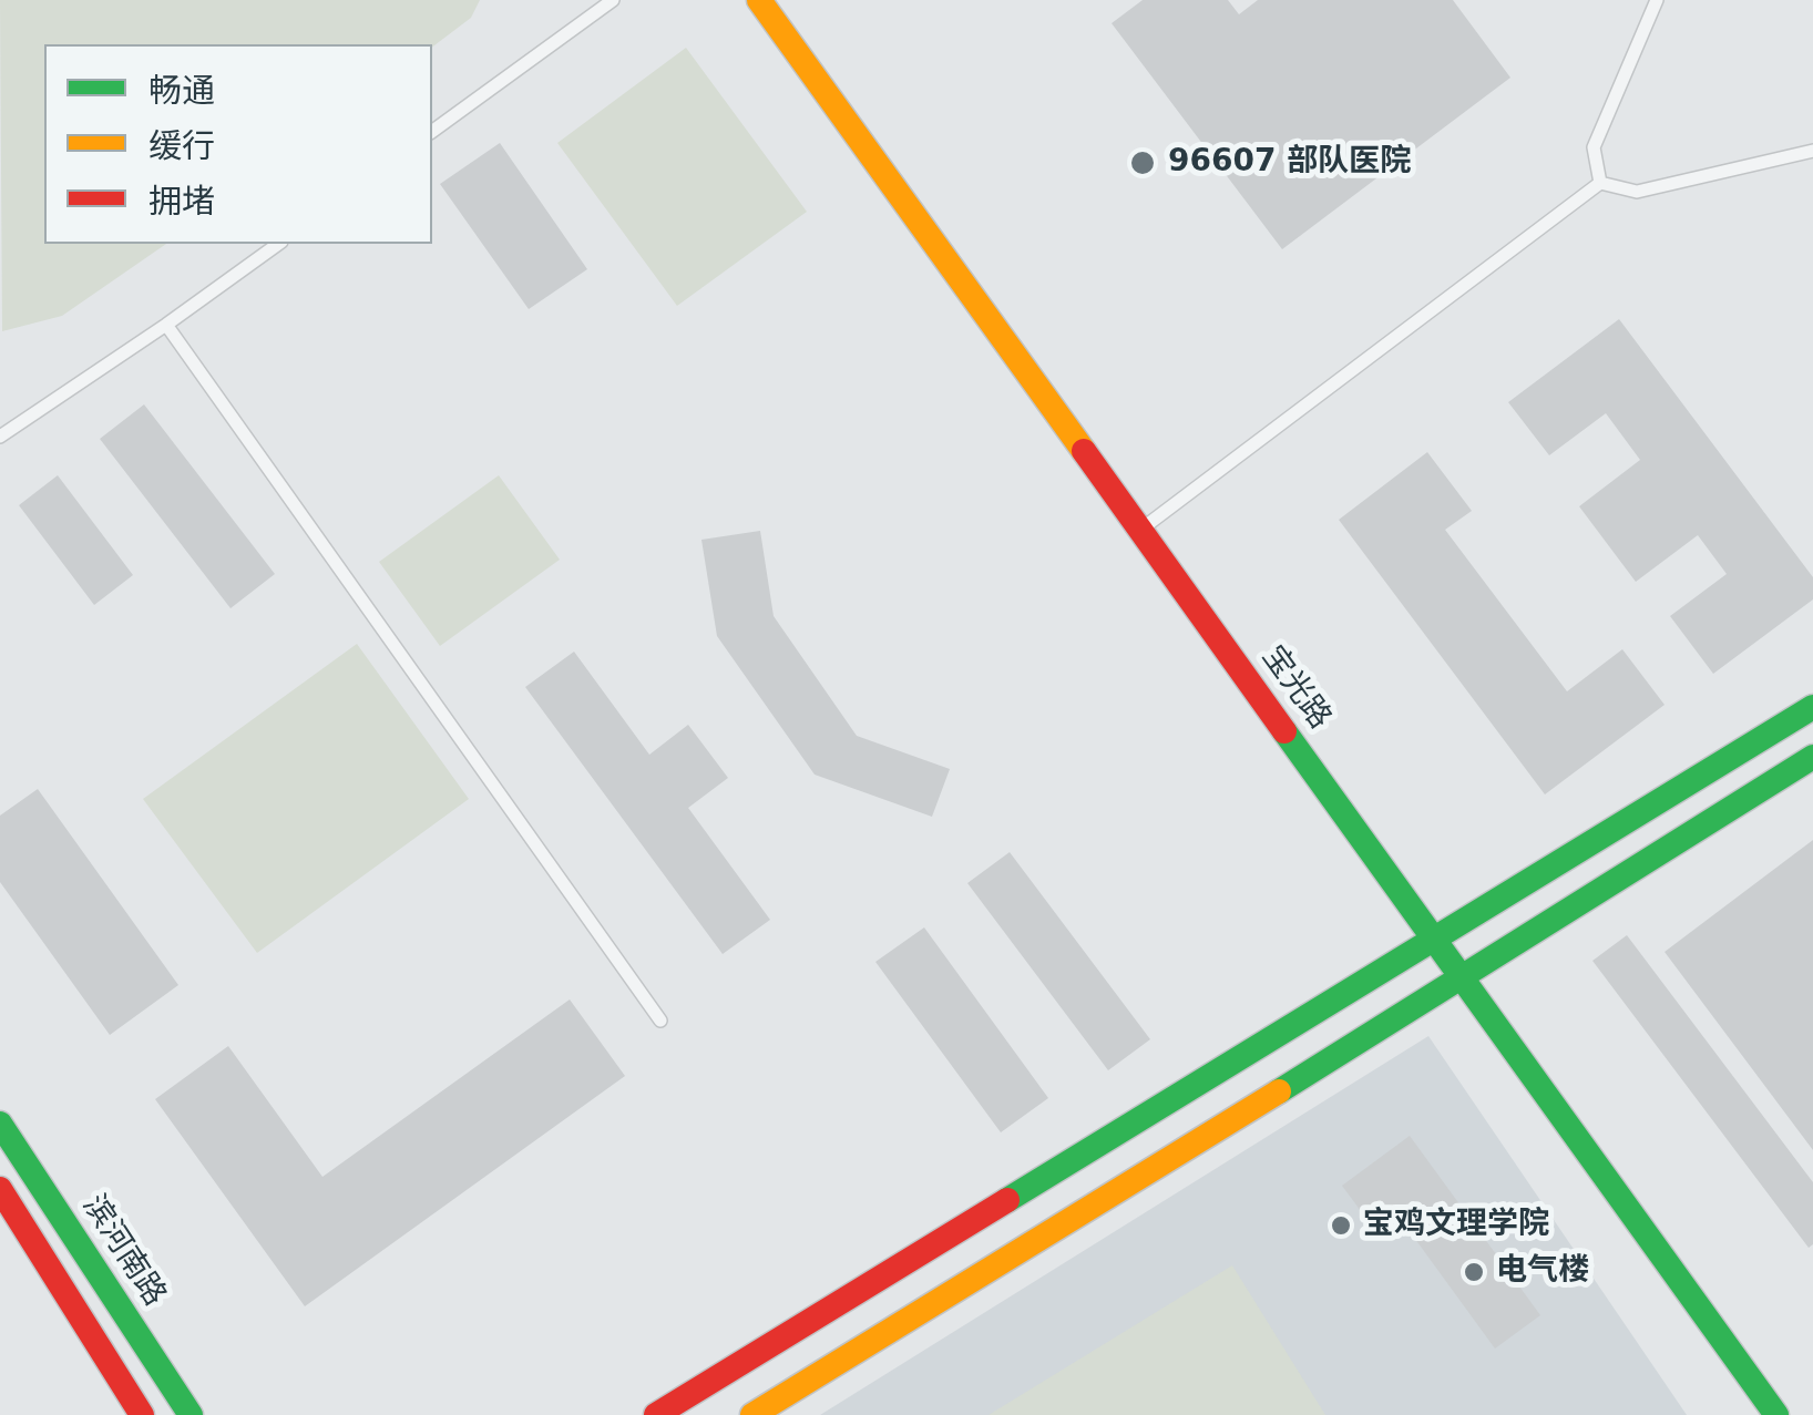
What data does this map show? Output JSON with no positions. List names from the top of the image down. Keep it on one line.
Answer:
{"streets":{"main road":["宝光路","滨河南路"]},"places":["96607 部队医院","宝鸡文理学院","电气楼"],"legend":["畅通","缓行","拥堵"]}
